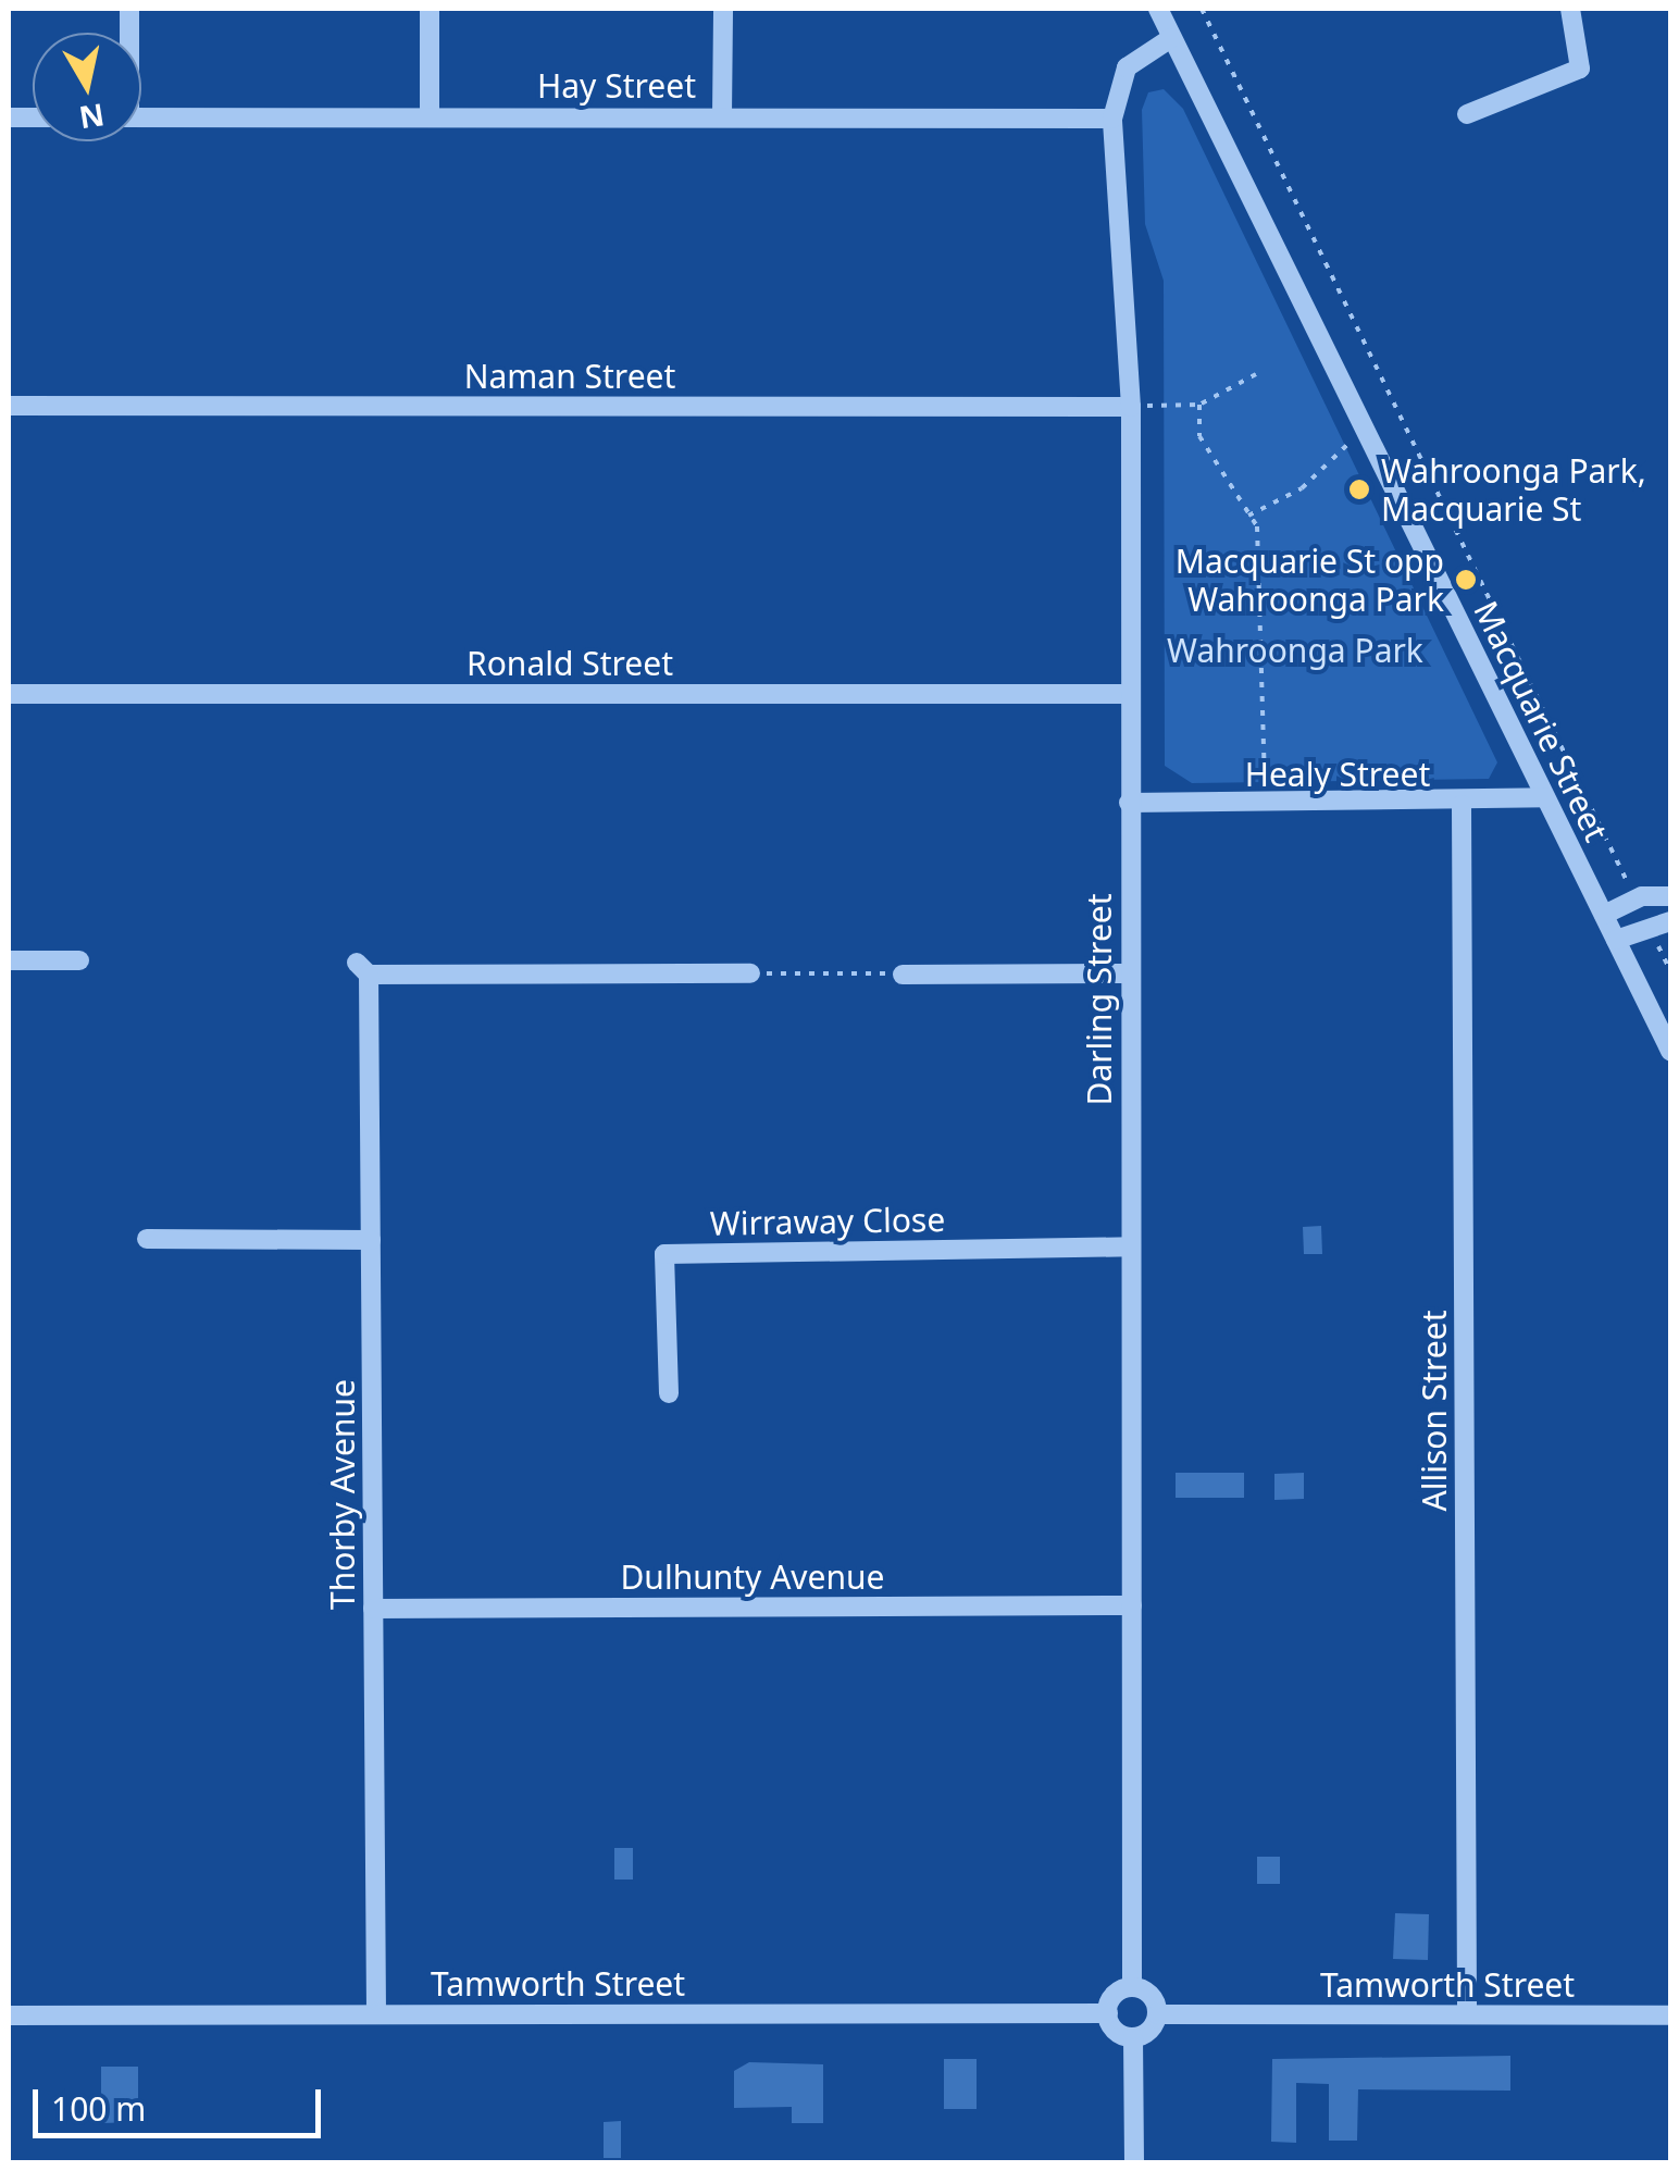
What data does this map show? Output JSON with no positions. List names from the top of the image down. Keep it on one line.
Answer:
{"streets":{"street":["Hay Street","Naman Street","Ronald Street","Macquarie Street","Healy Street","Darling Street","Wirraway Close","Allison Street","Thorby Avenue","Dulhunty Avenue","Tamworth Street"]},"crossings":[["Hay Street","Darling Street"],["Naman Street","Darling Street"],["Ronald Street","Darling Street"],["Macquarie Street","Healy Street"],["Macquarie Street","Darling Street"],["Healy Street","Darling Street"],["Healy Street","Allison Street"],["Darling Street","Wirraway Close"],["Darling Street","Dulhunty Avenue"],["Allison Street","Tamworth Street"],["Thorby Avenue","Dulhunty Avenue"],["Thorby Avenue","Tamworth Street"]],"parks":["Wahroonga Park"],"places":["Wahroonga Park, Macquarie St","Macquarie St opp Wahroonga Park"],"scale_bar":"100 m","north":"bottom"}
